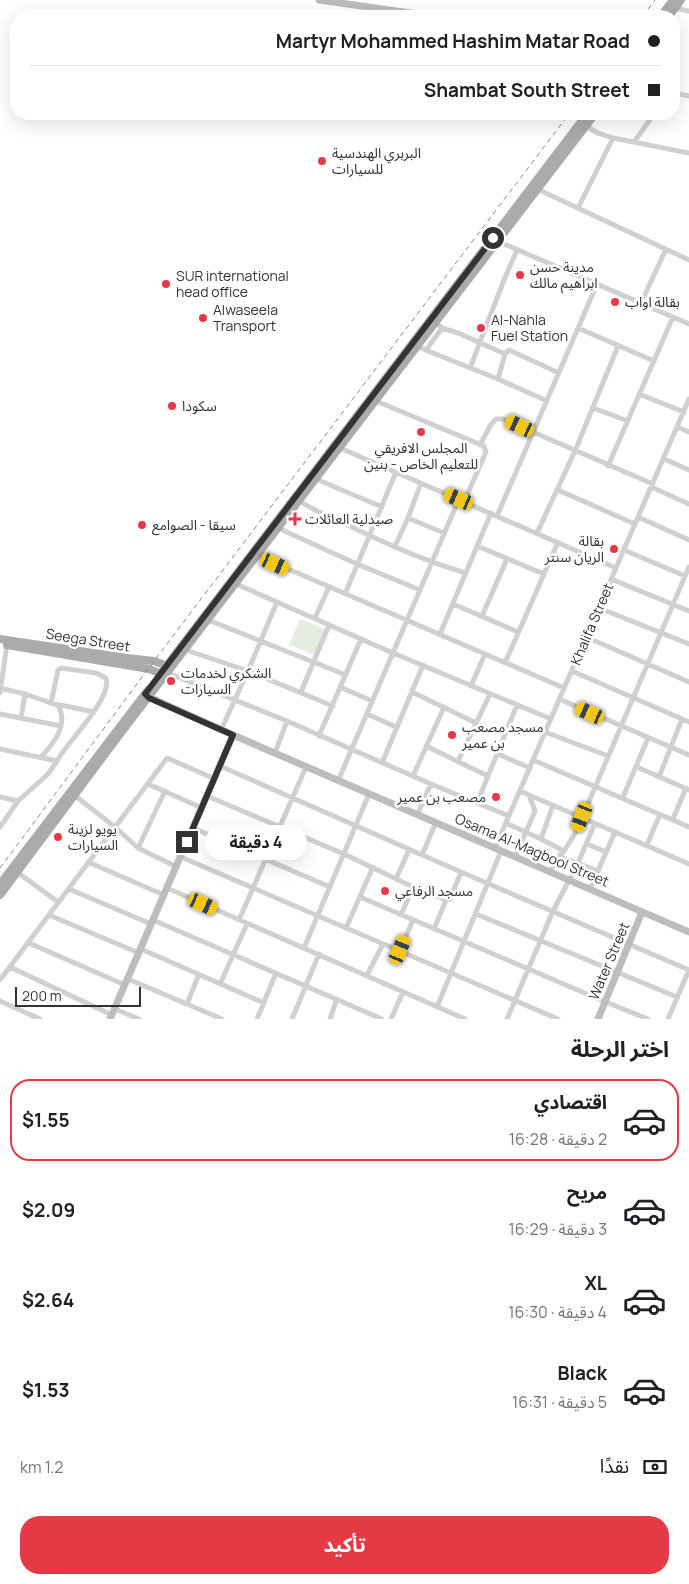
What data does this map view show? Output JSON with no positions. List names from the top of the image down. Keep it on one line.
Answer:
{"streets":{"main road":["Seega Street"],"street":["Khalifa Street","Osama Al-Magbool Street","Water Street"]},"crossings":[["Khalifa Street","Osama Al-Magbool Street"],["Osama Al-Magbool Street","Water Street"]],"places":{"other":["البربري الهندسية للسيارات","مدينة حسن ابراهيم مالك","SUR international head office","بقالة اواب","Alwaseela Transport","Al-Nahla Fuel Station","سكودا","المجلس الافريقي للتعليم الخاص - بنين","سيقا - الصوامع","بقالة الريان سنتر","الشكري لخدمات السيارات","مسجد مصعب بن عمير","مصعب بن عمير","يويو لزينة السيارات","مسجد الرفاعي"],"health":["صيدلية العائلات"]},"scale_bar":"200 m","page":{"banner":["Martyr Mohammed Hashim Matar Road","Shambat South Street"],"bubble":"4 دقيقة","scale":"200 m","heading":"اختر الرحلة","list":[{"name":"اقتصادي","note":"2 دقيقة · 16:28","value":"$1.55"},{"name":"مريح","note":"3 دقيقة · 16:29","value":"$2.09"},{"name":"XL","note":"4 دقيقة · 16:30","value":"$2.64"},{"name":"Black","note":"5 دقيقة · 16:31","value":"$1.53"}],"pay":["نقدًا","1.2 km"],"buttons":"تأكيد"}}
